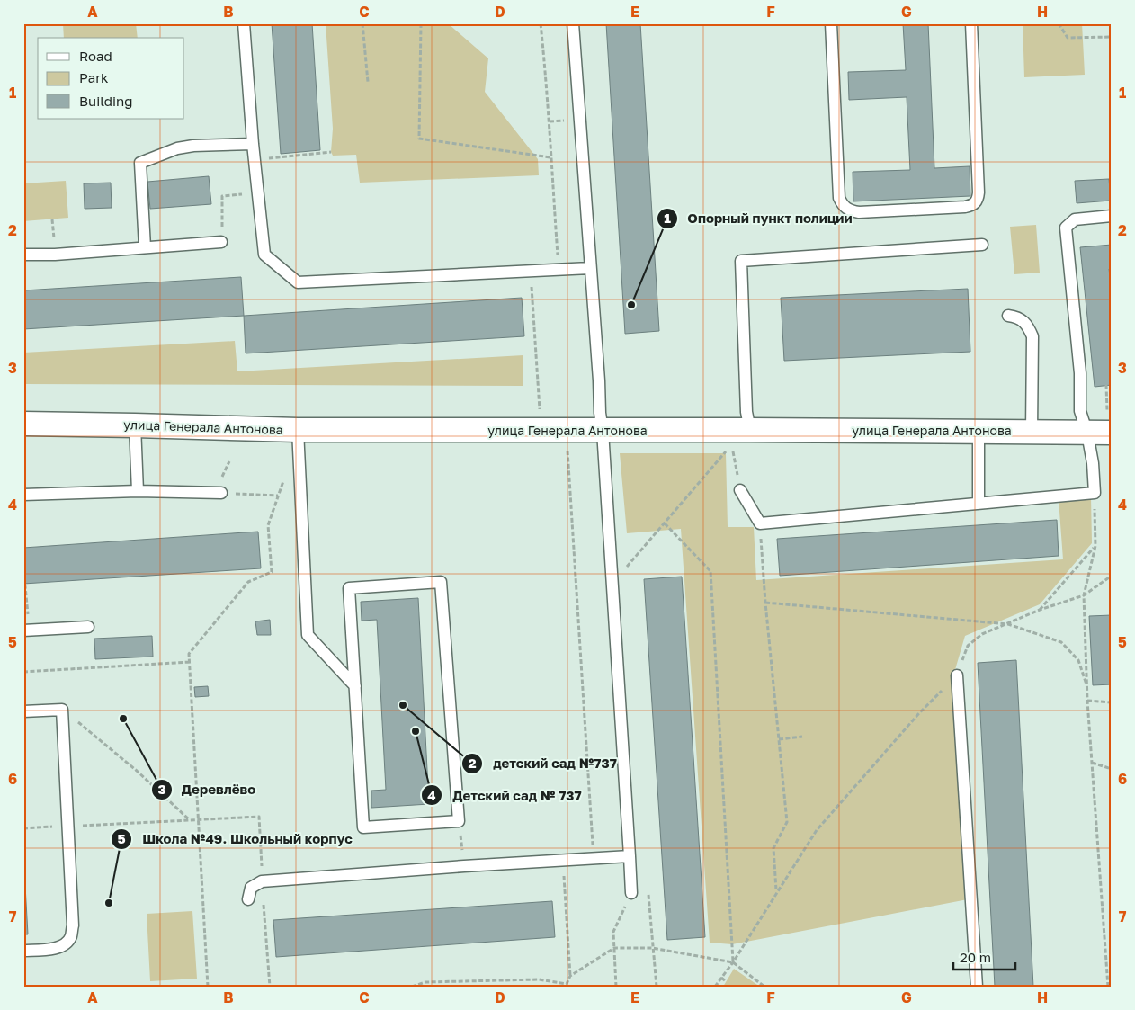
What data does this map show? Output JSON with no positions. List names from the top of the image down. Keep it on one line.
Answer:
{"streets":{"street":["улица Генерала Антонова"]},"places":["Опорный пункт полиции","детский сад №737","Деревлёво","Детский сад № 737","Школа №49. Школьный корпус"],"legend":["Road","Park","Building"],"scale_bar":"20 m","grid":{"columns":["A","B","C","D","E","F","G","H"],"rows":["1","2","3","4","5","6","7"]}}
